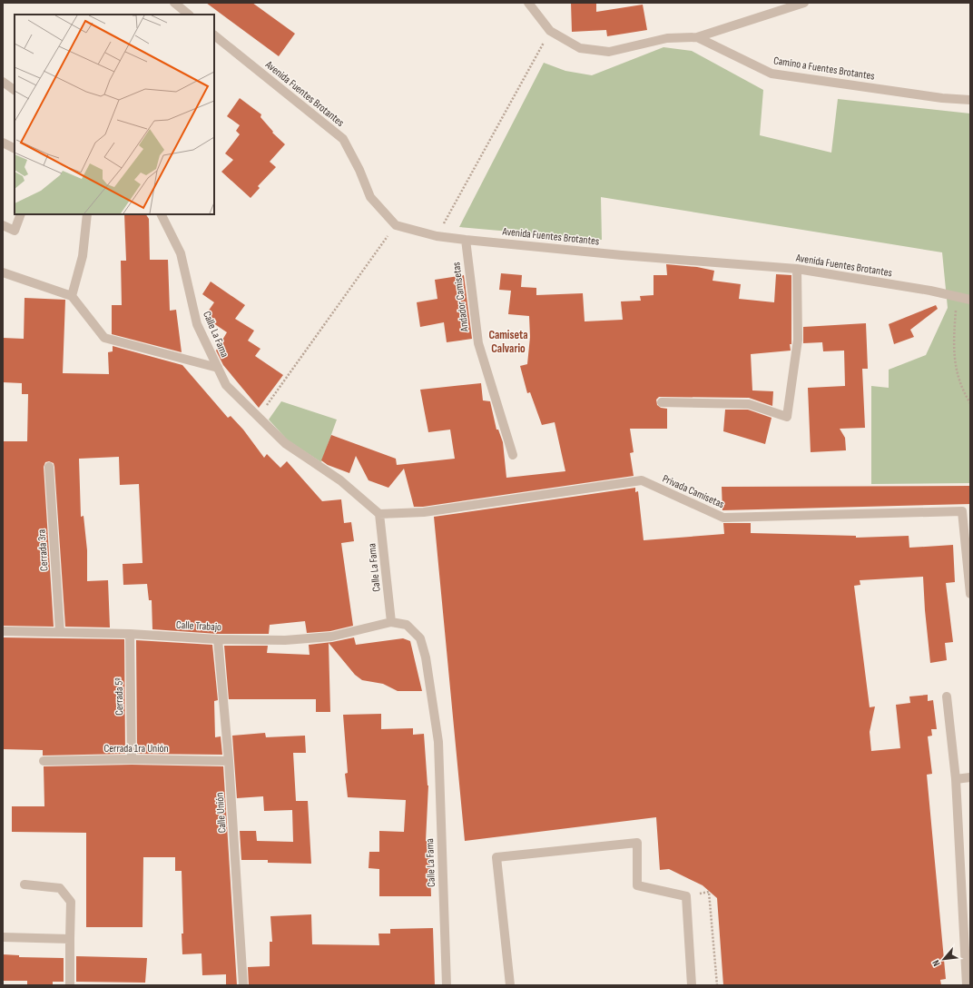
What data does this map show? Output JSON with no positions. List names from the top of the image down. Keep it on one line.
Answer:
{"streets":{"street":["Camino a Fuentes Brotantes","Avenida Fuentes Brotantes","Andador Camisetas","Calle La Fama","Privada Camisetas","Cerrada 3ra","Calle Trabajo","Cerrada 5º","Cerrada 1ra Unión","Calle Unión"]},"crossings":[["Avenida Fuentes Brotantes","Andador Camisetas"],["Calle La Fama","Privada Camisetas"],["Calle La Fama","Calle Trabajo"],["Cerrada 3ra","Calle Trabajo"],["Calle Trabajo","Cerrada 5º"],["Calle Trabajo","Calle Unión"],["Cerrada 5º","Cerrada 1ra Unión"],["Cerrada 1ra Unión","Calle Unión"]],"districts":["Camiseta Calvario"],"north":"bottom left"}
